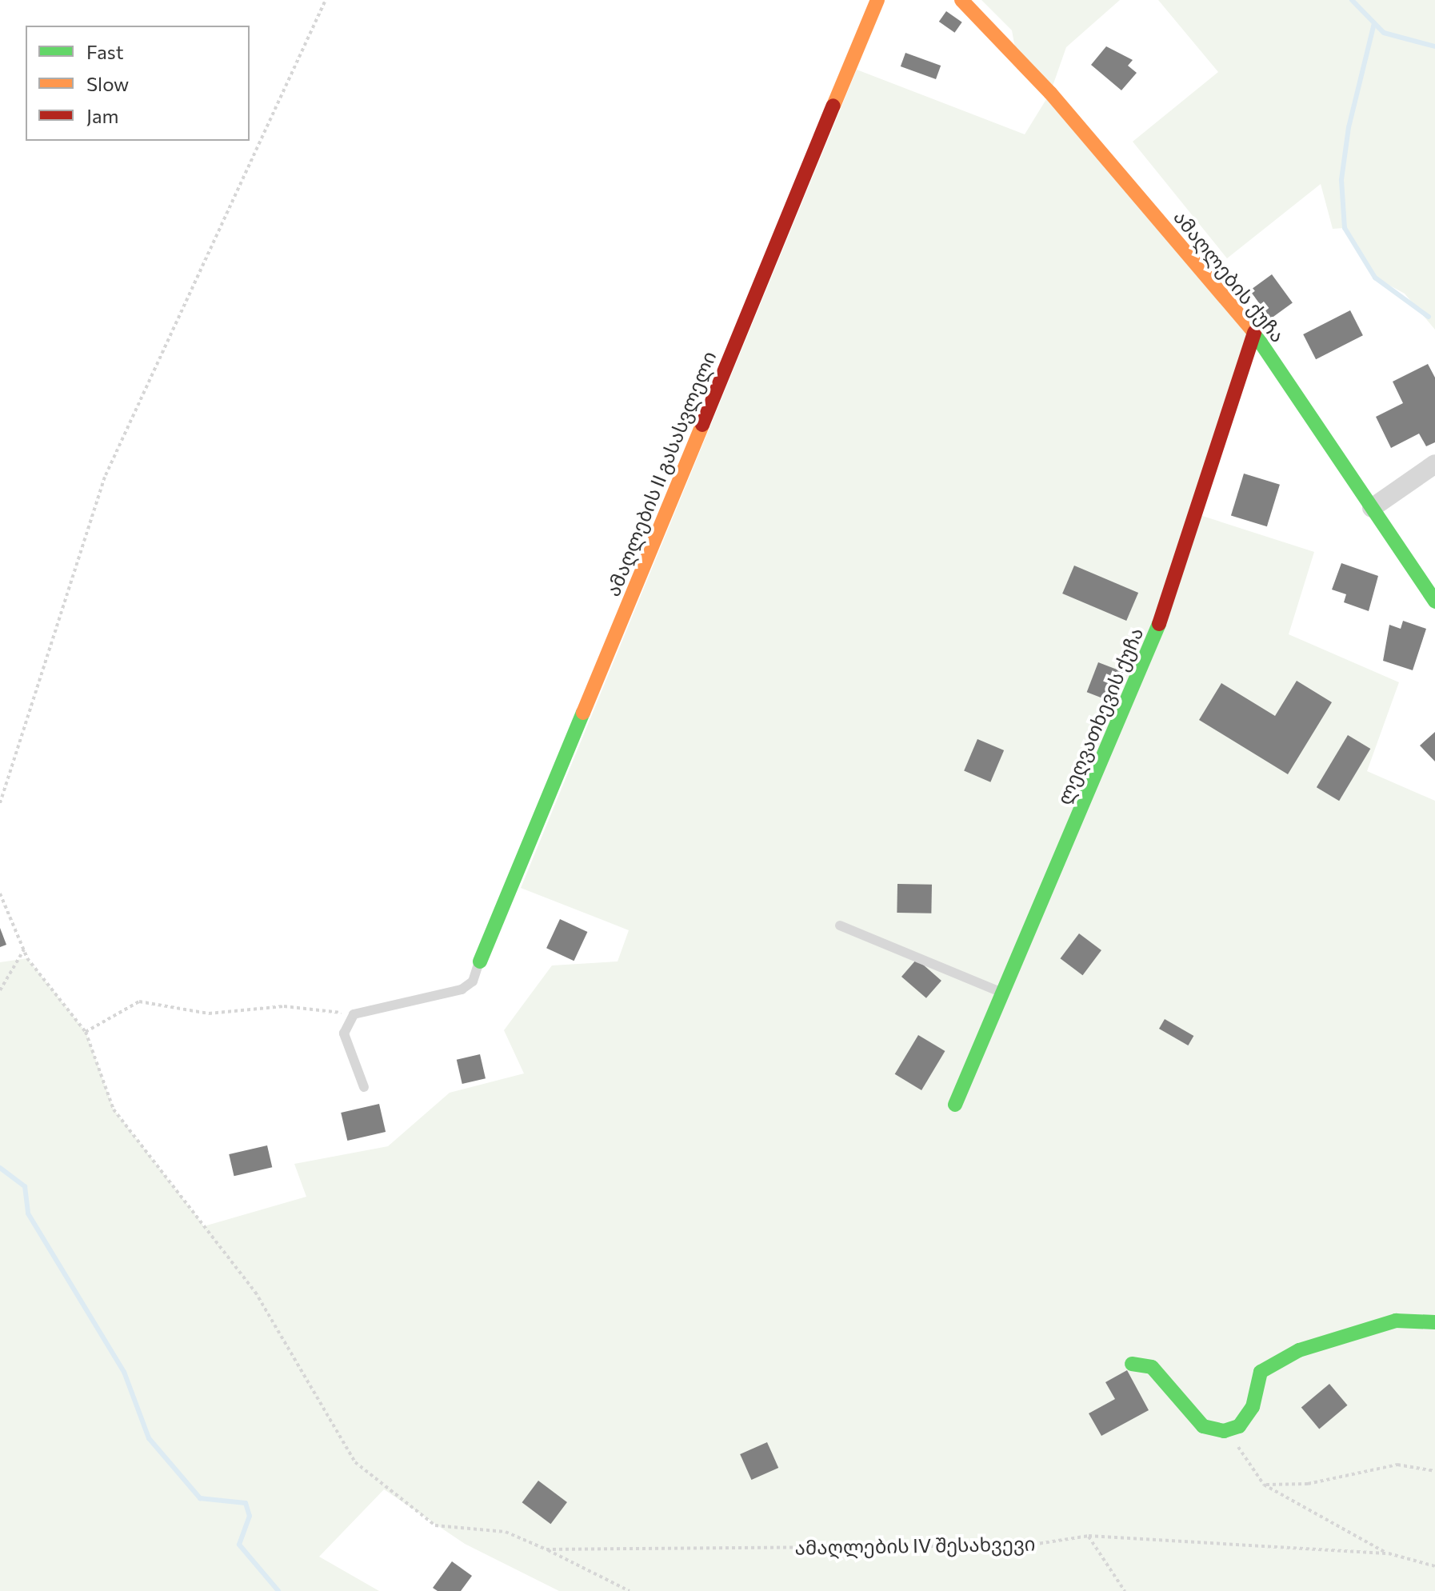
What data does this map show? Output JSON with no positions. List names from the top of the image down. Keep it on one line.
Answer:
{"streets":{"street":["ამაღლების ქუჩა","ამაღლების II გასასვლელი","ლეღვათხევის ქუჩა"],"path":["ამაღლების IV შესახვევი"]},"crossings":[["ამაღლების ქუჩა","ლეღვათხევის ქუჩა"]],"legend":["Fast","Slow","Jam"]}
